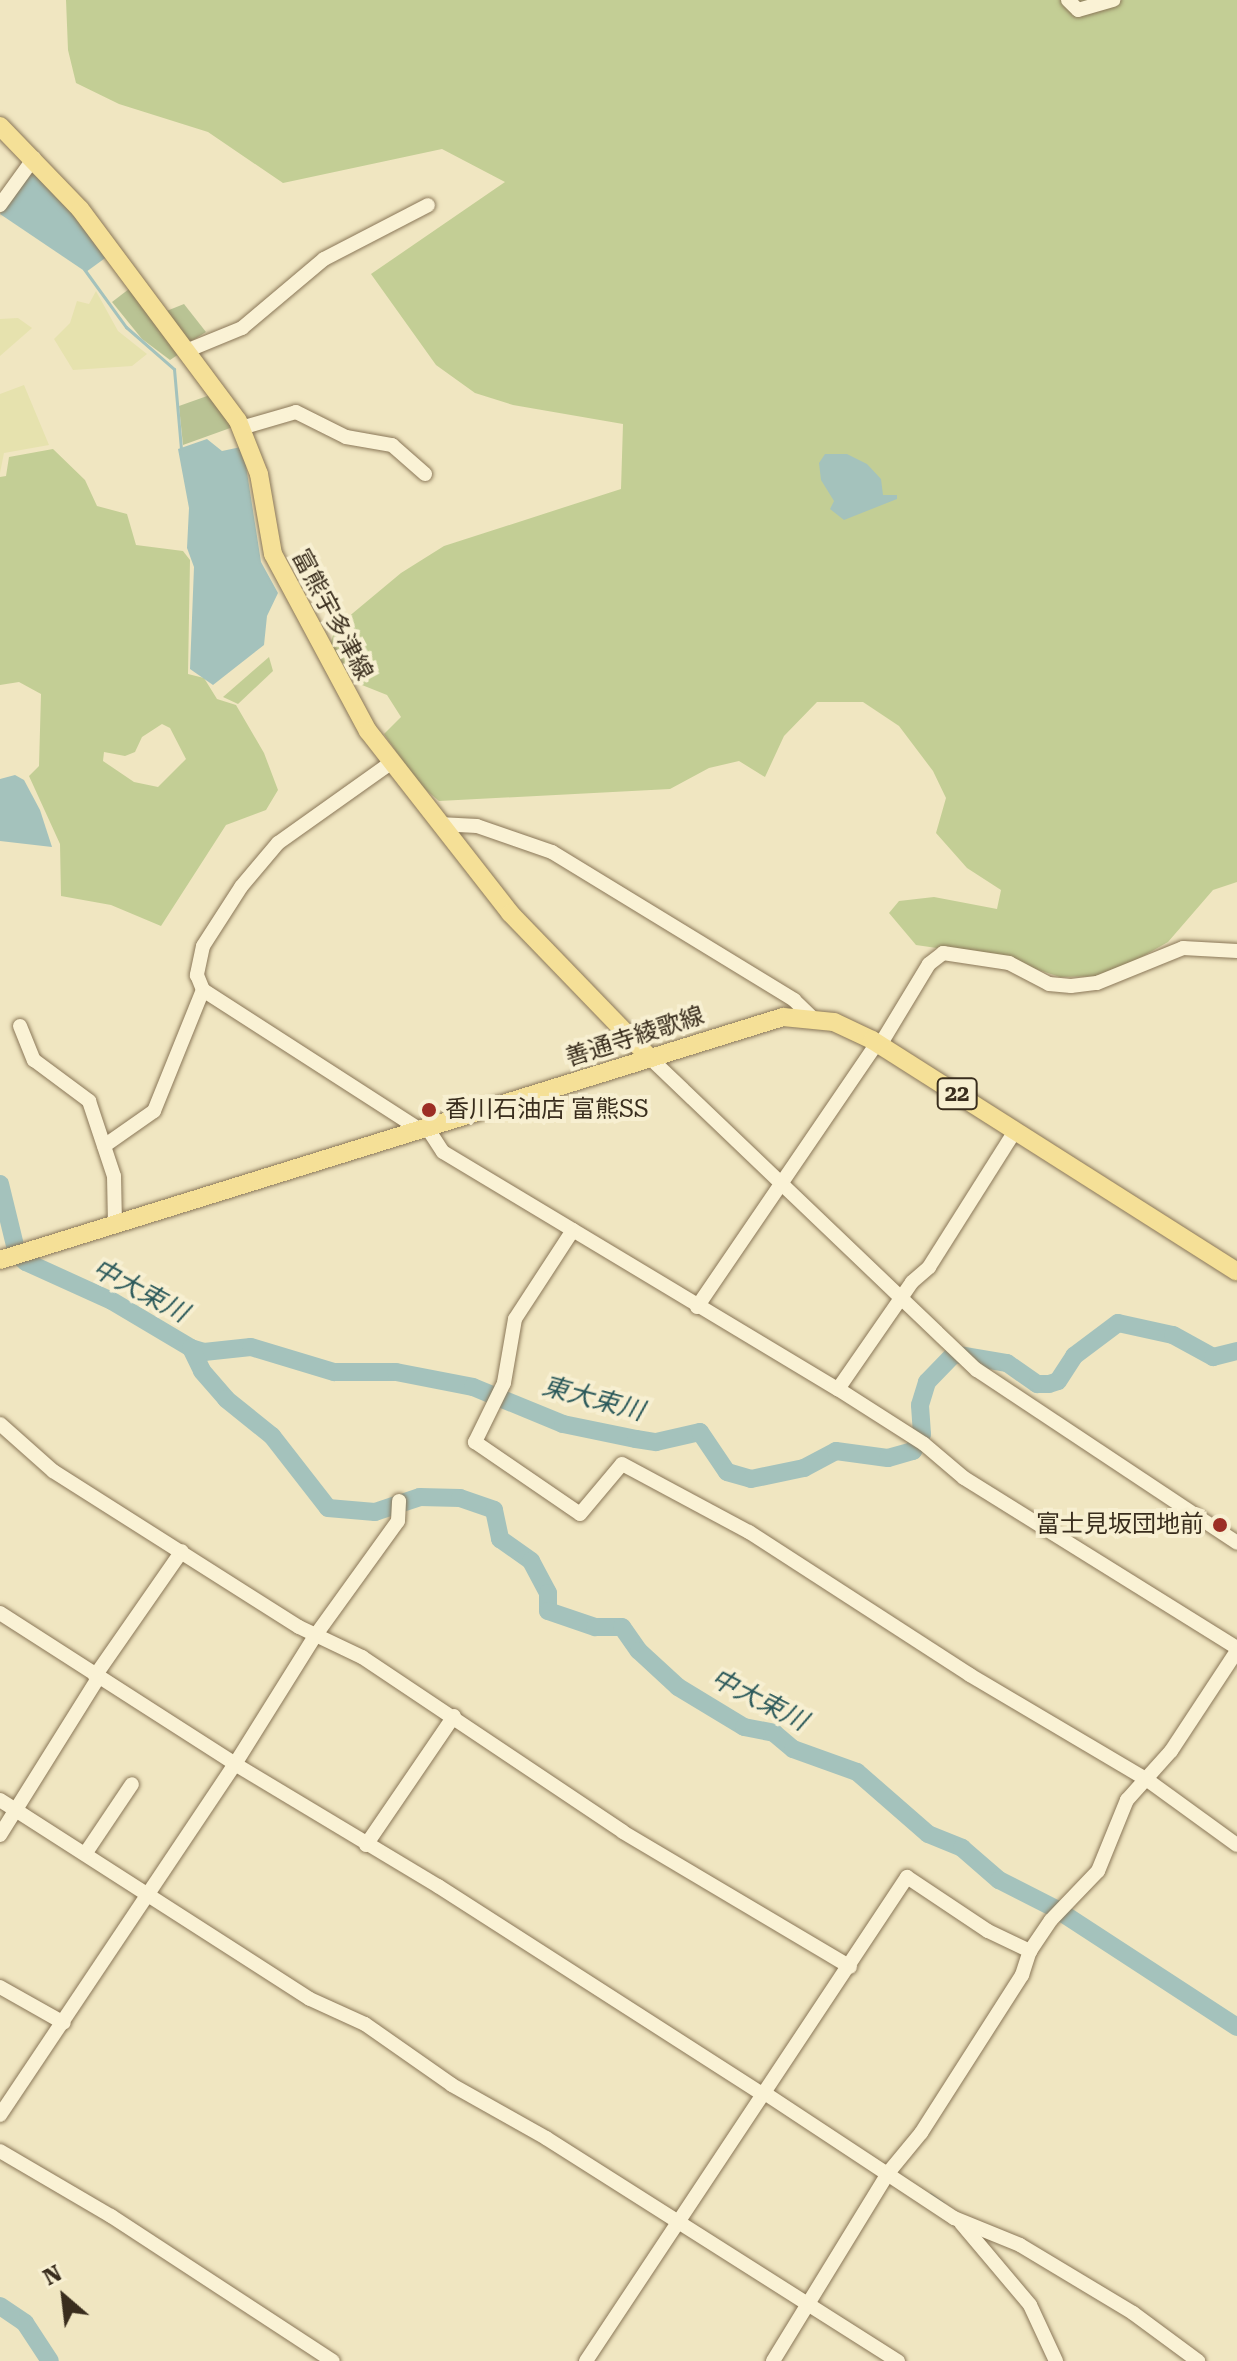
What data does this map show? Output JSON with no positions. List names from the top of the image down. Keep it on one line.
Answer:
{"streets":{"main road":["富熊宇多津線","善通寺綾歌線","22"]},"crossings":[["富熊宇多津線","善通寺綾歌線"]],"water":["中大束川","東大束川"],"places":["香川石油店 富熊SS","富士見坂団地前"],"north":"top left"}
